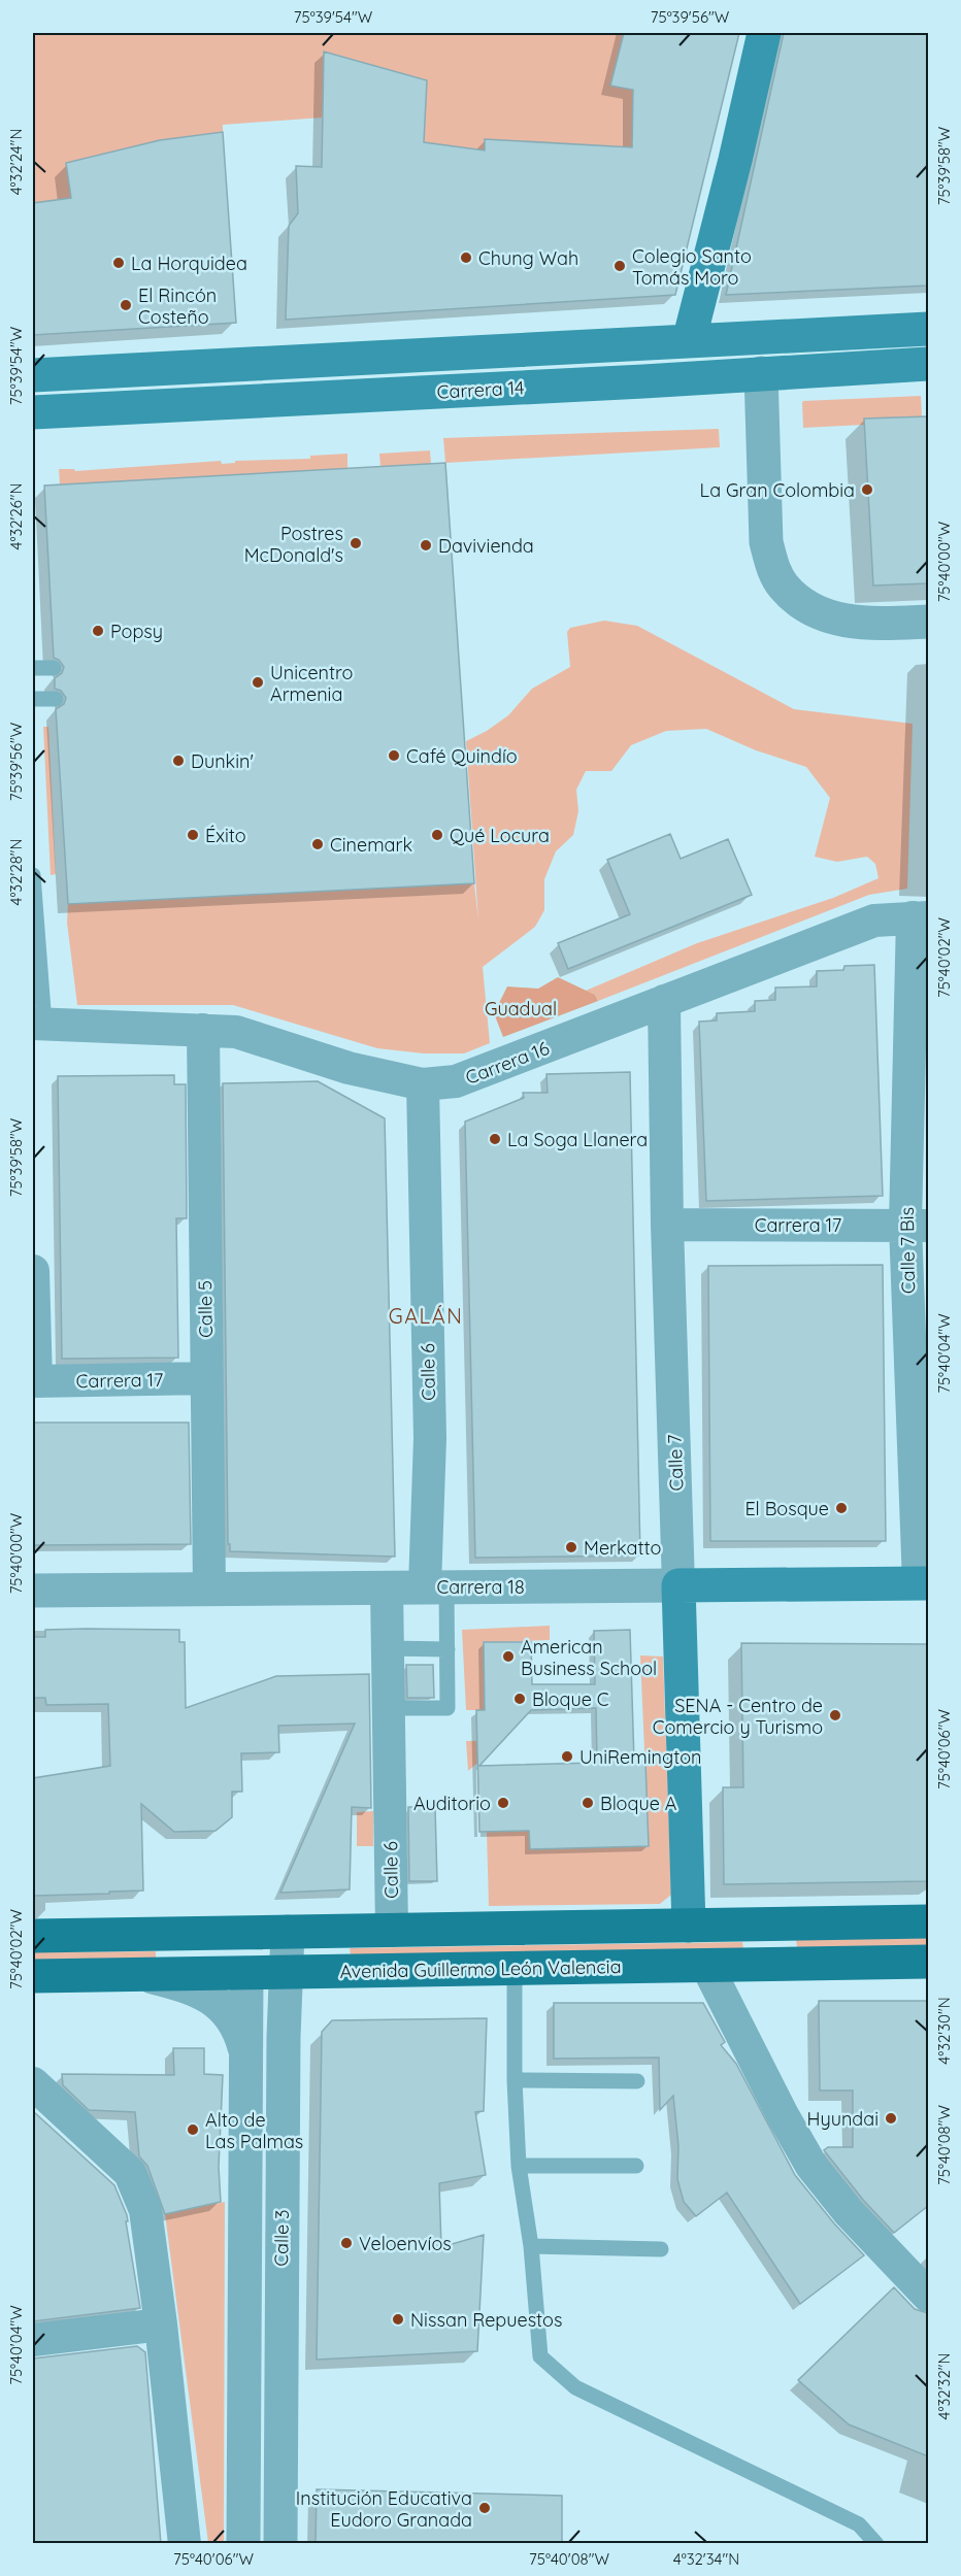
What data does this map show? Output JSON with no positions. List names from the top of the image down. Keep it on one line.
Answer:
{"streets":{"main road":["Carrera 14","Calle 7","Carrera 18","Avenida Guillermo León Valencia"],"street":["Carrera 16","Carrera 17","Calle 7 Bis","Calle 5","Calle 6","Calle 3"]},"crossings":[["Carrera 16","Calle 7 Bis"],["Carrera 16","Calle 5"],["Carrera 16","Calle 6"],["Carrera 16","Calle 7"],["Carrera 17","Calle 7 Bis"],["Carrera 17","Calle 5"],["Carrera 17","Calle 7"],["Calle 7 Bis","Carrera 18"],["Calle 5","Carrera 18"],["Calle 6","Carrera 18"],["Calle 7","Carrera 18"],["Avenida Guillermo León Valencia","Calle 3"]],"districts":["GALÁN"],"parks":["Guadual"],"places":["Chung Wah","La Horquidea","Colegio Santo Tomás Moro","El Rincón Costeño","La Gran Colombia","Postres McDonald's","Davivienda","Popsy","Unicentro Armenia","Café Quindío","Dunkin'","Éxito","Qué Locura","Cinemark","La Soga Llanera","El Bosque","Merkatto","American Business School","Bloque C","SENA - Centro de Comercio y Turismo","UniRemington","Auditorio","Bloque A","Hyundai","Alto de Las Palmas","Veloenvíos","Nissan Repuestos","Institución Educativa Eudoro Granada"],"coordinates":["75°39'54\"W","75°39'56\"W","4°32'24\"N","75°39'58\"W","4°32'26\"N","75°40'00\"W","4°32'28\"N","75°40'02\"W","75°40'04\"W","75°40'06\"W","4°32'30\"N","75°40'08\"W","4°32'32\"N","4°32'34\"N"]}
